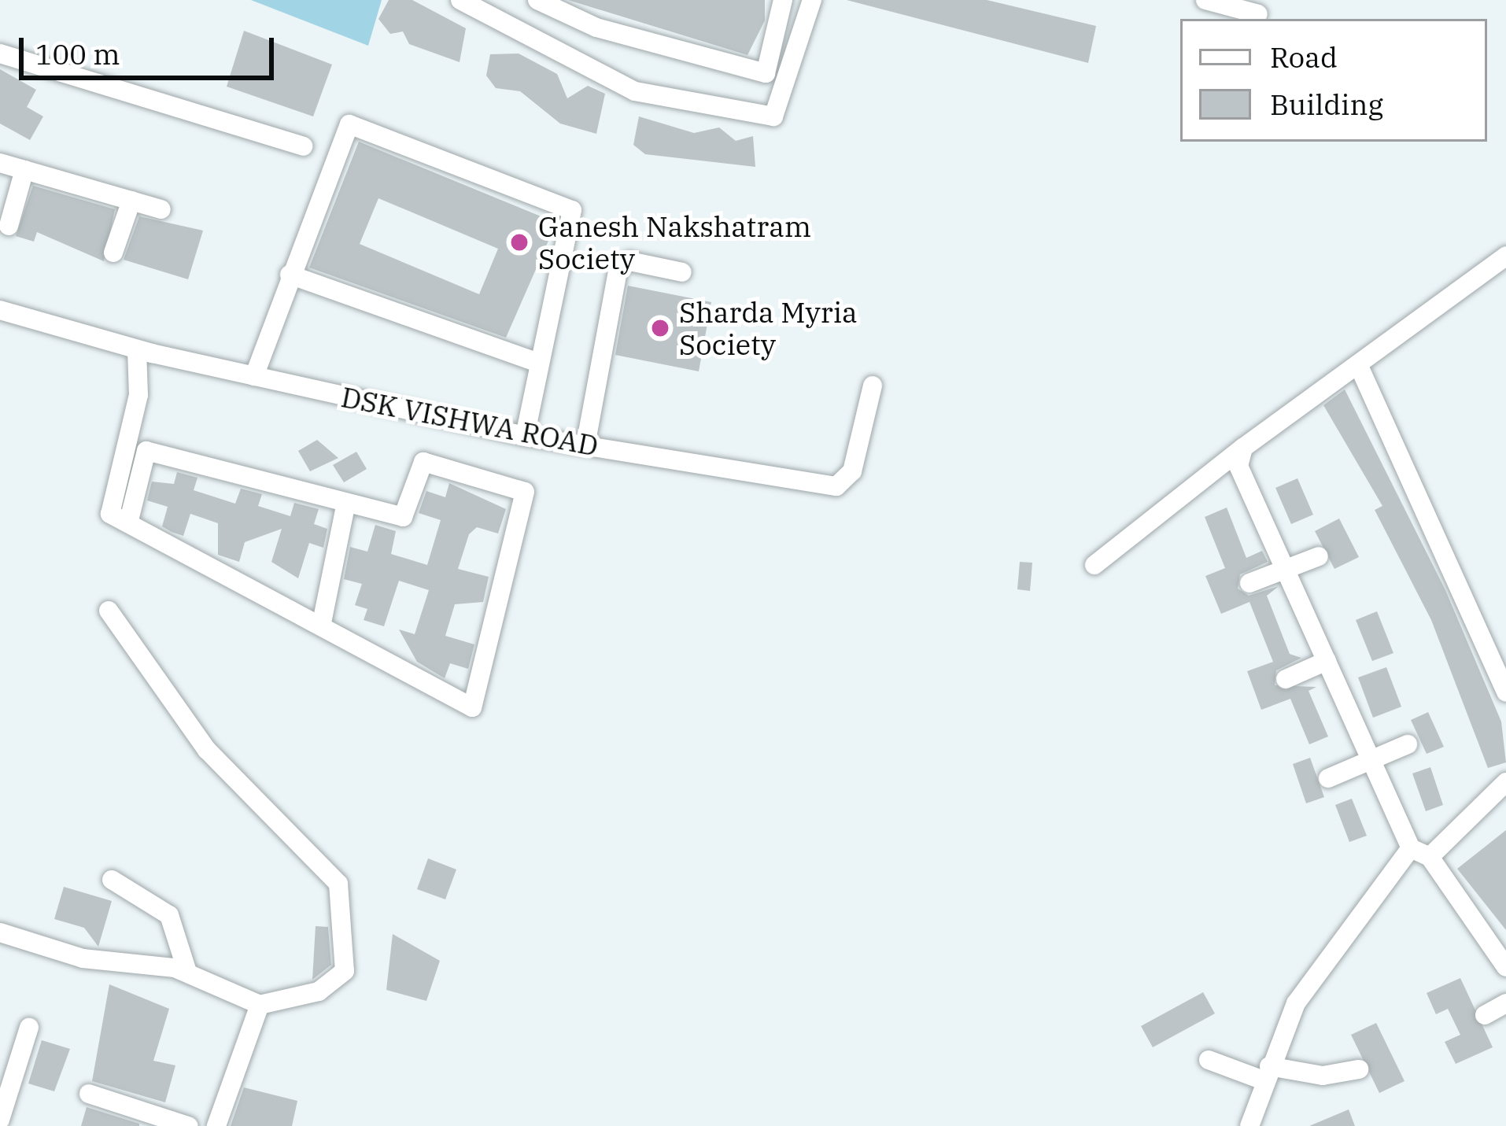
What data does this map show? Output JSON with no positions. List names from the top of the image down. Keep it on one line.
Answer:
{"streets":{"street":["DSK VISHWA ROAD"]},"places":["Ganesh Nakshatram Society","Sharda Myria Society"],"legend":["Road","Building"],"scale_bar":"100 m"}
